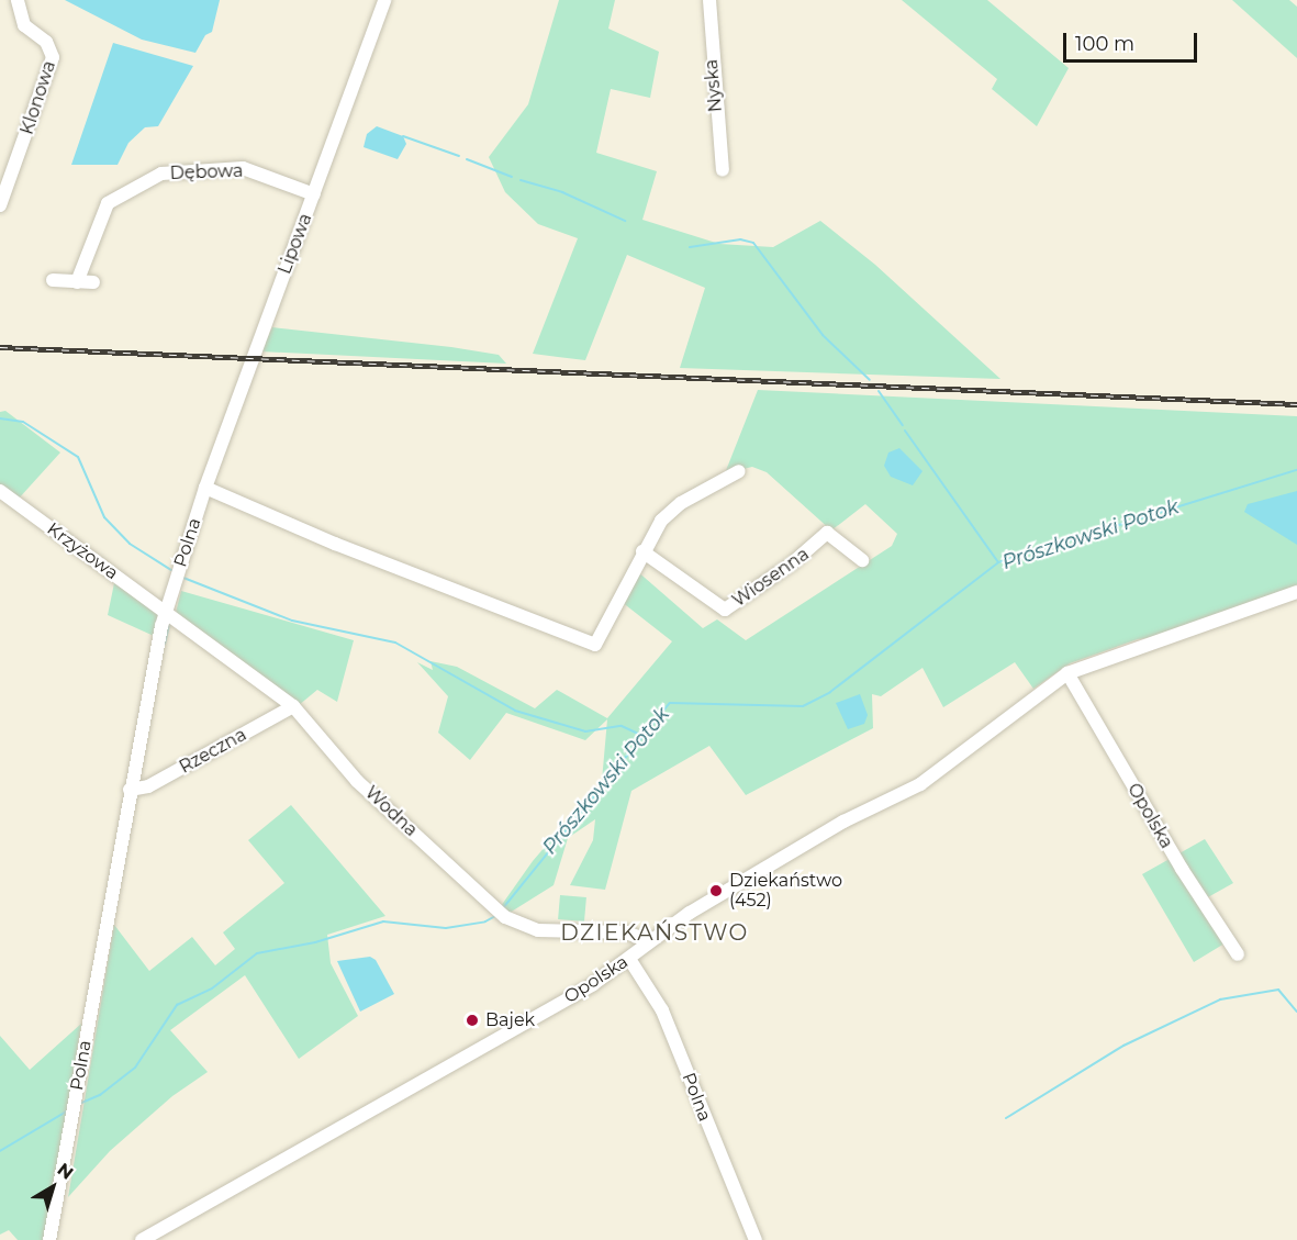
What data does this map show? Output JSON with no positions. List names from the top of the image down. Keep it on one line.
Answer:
{"streets":{"street":["Nyska","Klonowa","Dębowa","Lipowa","Polna","Krzyżowa","Wiosenna","Rzeczna","Wodna","Opolska"]},"crossings":[["Dębowa","Lipowa"],["Lipowa","Polna"],["Polna","Krzyżowa"],["Polna","Rzeczna"],["Polna","Wodna"],["Polna","Opolska"],["Krzyżowa","Wodna"],["Rzeczna","Wodna"],["Wodna","Opolska"]],"districts":["DZIEKAŃSTWO"],"water":["Prószkowski Potok"],"places":["Dziekaństwo (452)","Bajek"],"scale_bar":"100 m","north":"top right"}
